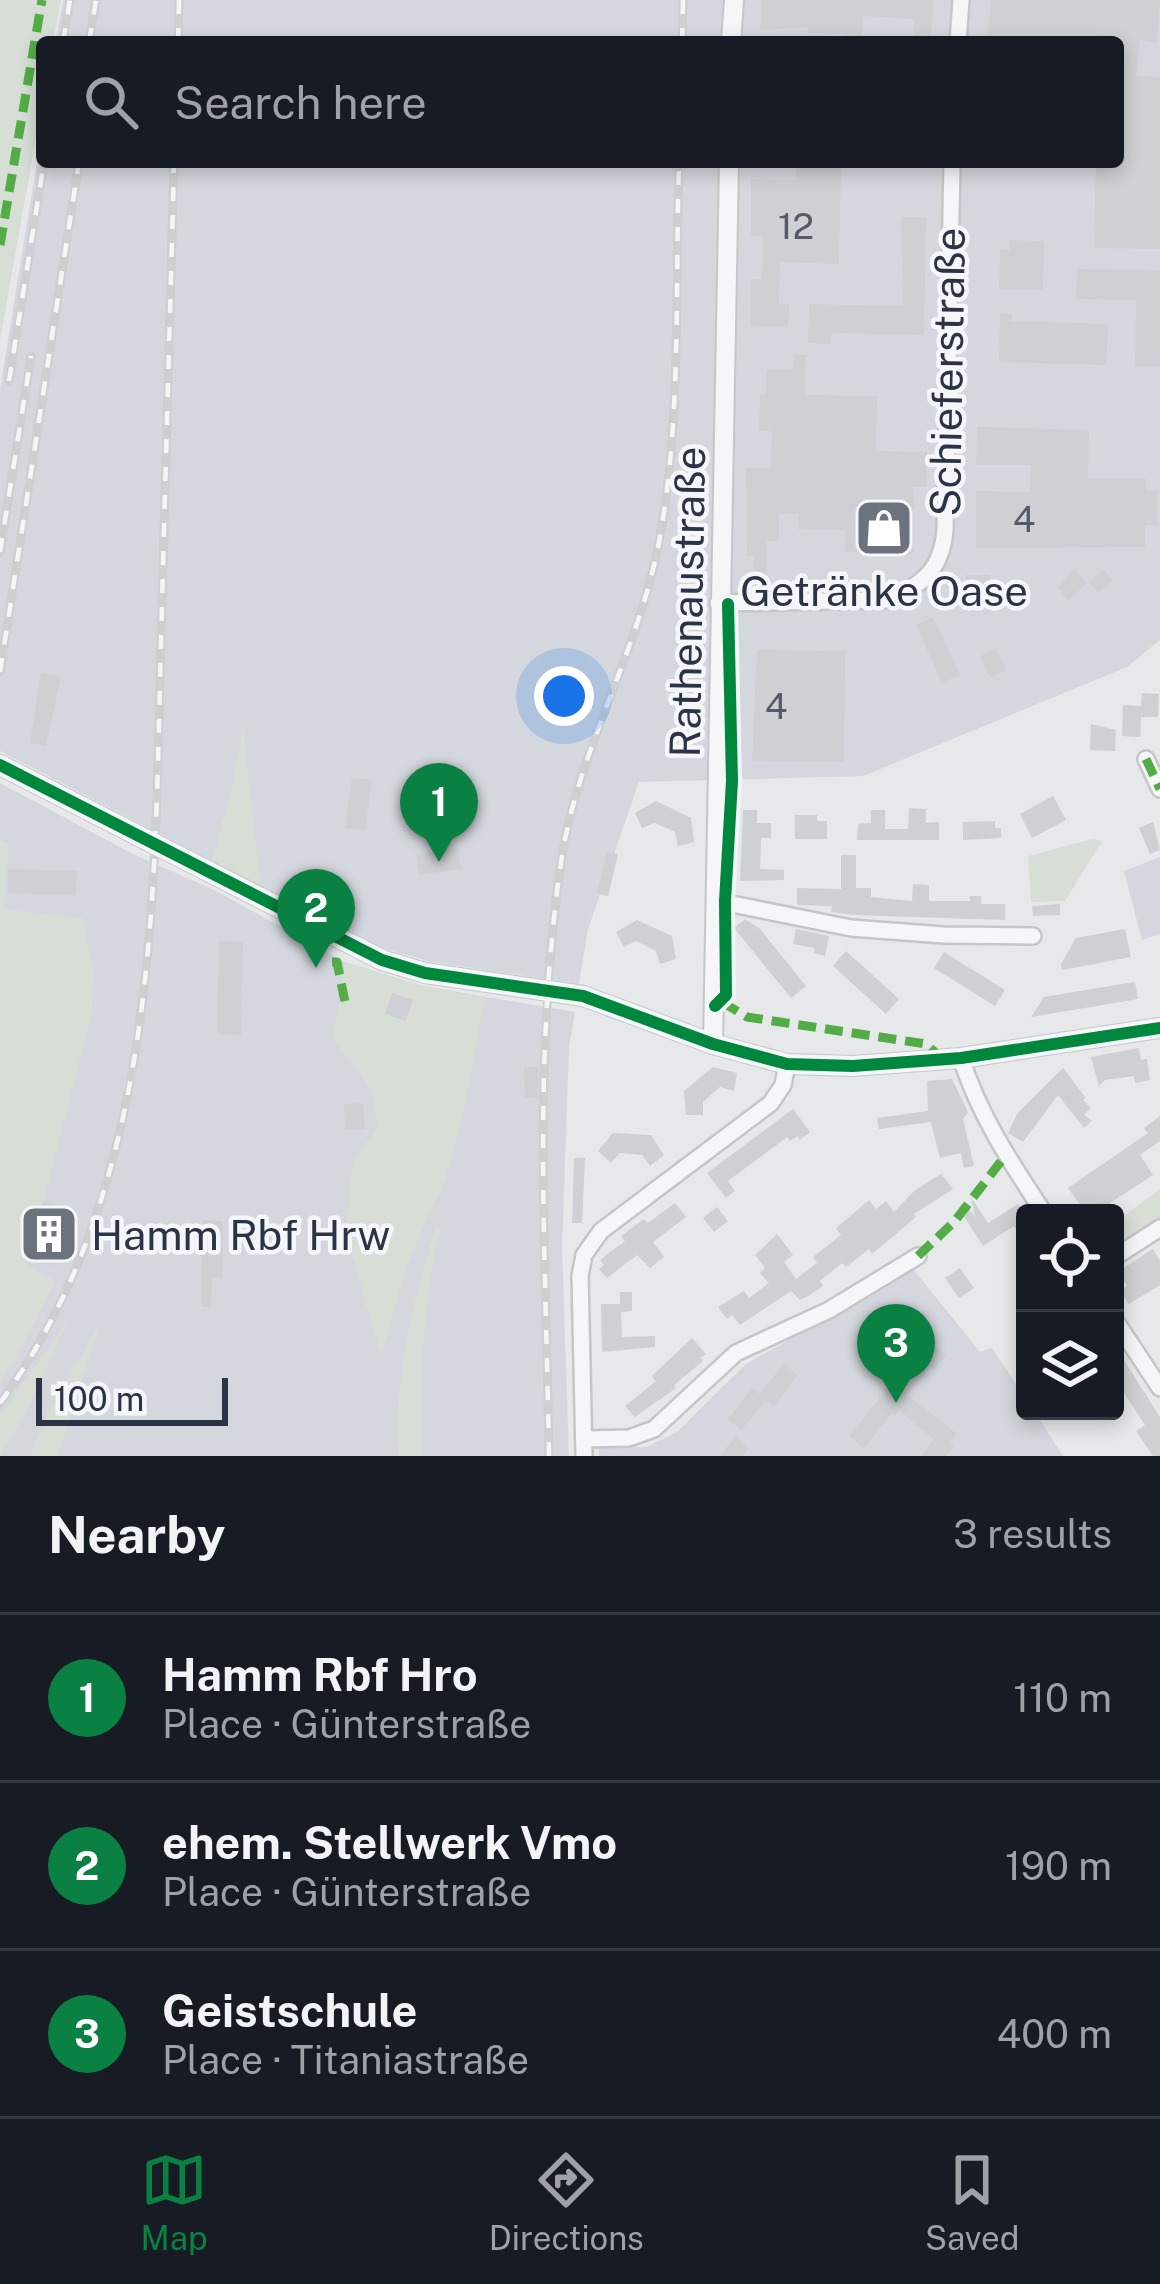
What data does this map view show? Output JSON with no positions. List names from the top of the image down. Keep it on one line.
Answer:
{"streets":{"street":["Schieferstraße","Rathenaustraße"]},"crossings":[["Schieferstraße","Rathenaustraße"]],"places":{"shop":["Getränke Oase"],"building":["Hamm Rbf Hrw"]},"house_numbers":["12","4","4"],"scale_bar":"100 m","page":{"search":"Search here","pins":["1","2","3"],"scale":"100 m","heading":["Nearby","3 results"],"list":[{"mark":"1","name":"Hamm Rbf Hro","note":"Place · Günterstraße","value":"110 m"},{"mark":"2","name":"ehem. Stellwerk Vmo","note":"Place · Günterstraße","value":"190 m"},{"mark":"3","name":"Geistschule","note":"Place · Titaniastraße","value":"400 m"}],"nav":["Map","Directions","Saved"]}}
